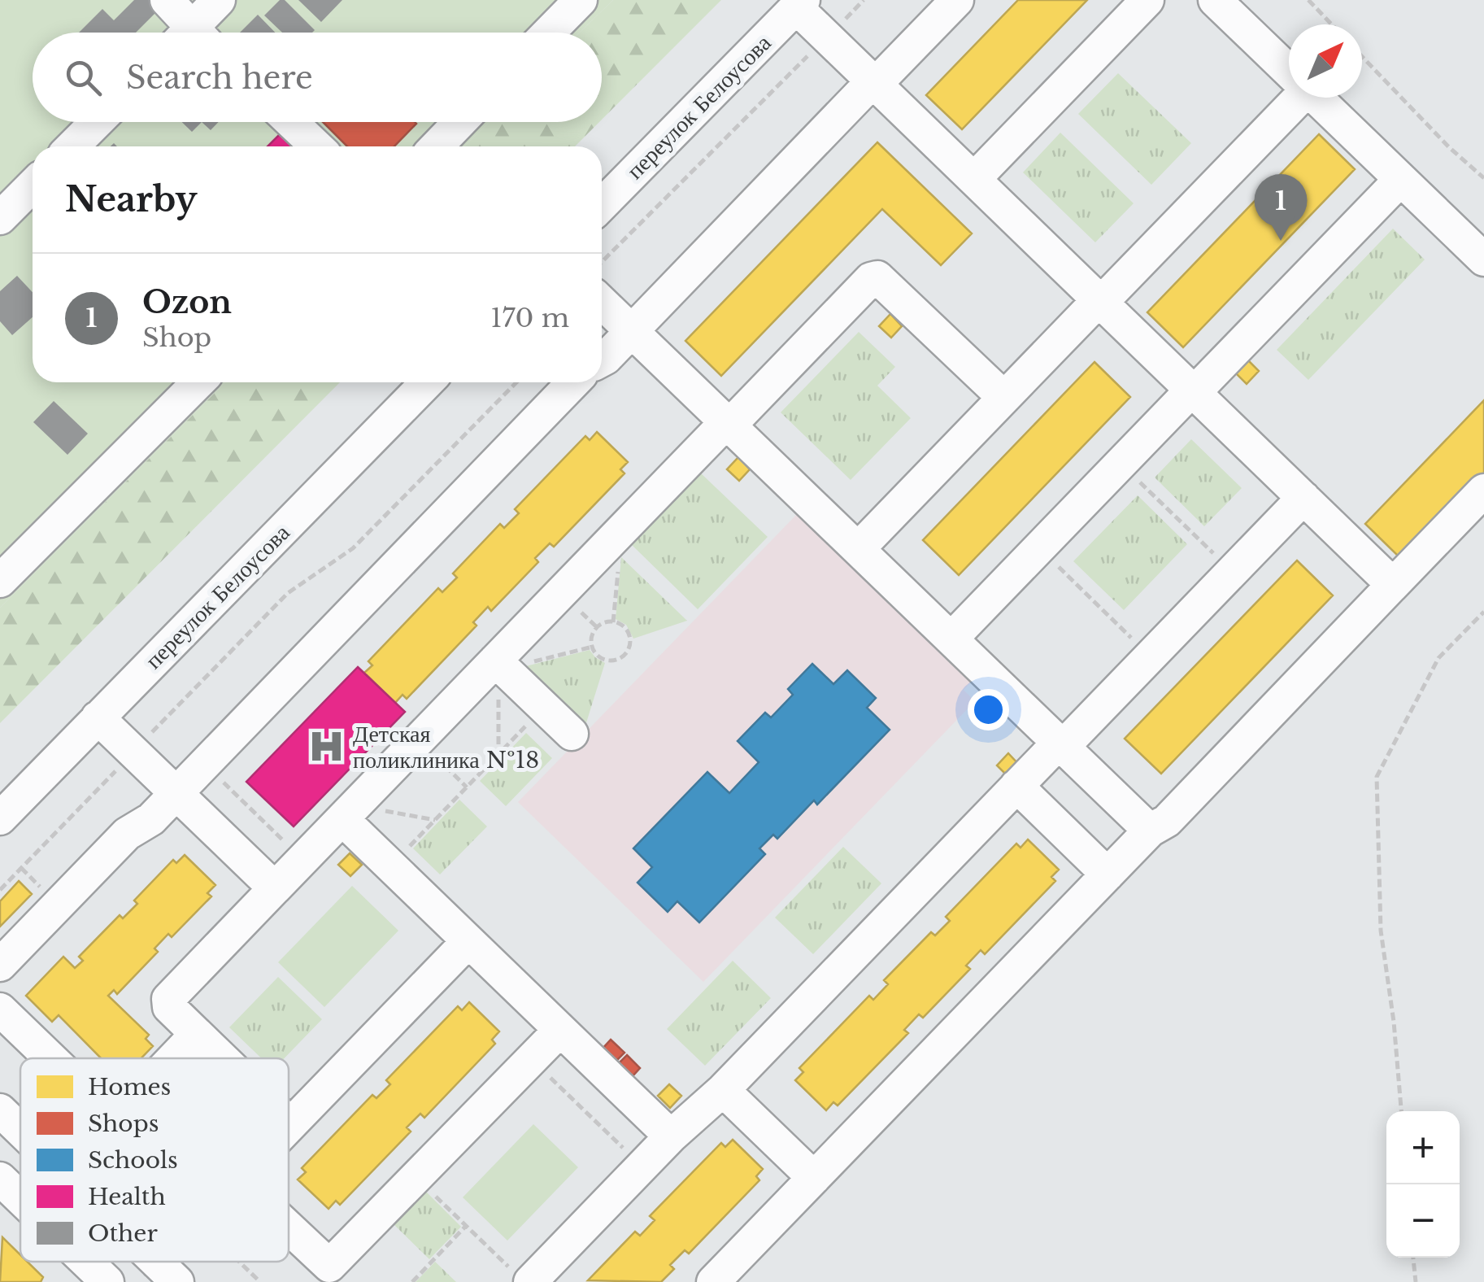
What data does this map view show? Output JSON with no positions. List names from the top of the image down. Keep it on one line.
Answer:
{"streets":{"street":["переулок Белоусова"]},"places":{"hospital":["Детская поликлиника №18"]},"legend":["Homes","Shops","Schools","Health","Other"],"north":"top right","page":{"search":"Search here","heading":"Nearby","pins":"1","list":[{"mark":"1","name":"Ozon","note":"Shop","value":"170 m"}],"map_buttons":["+","−"]}}
